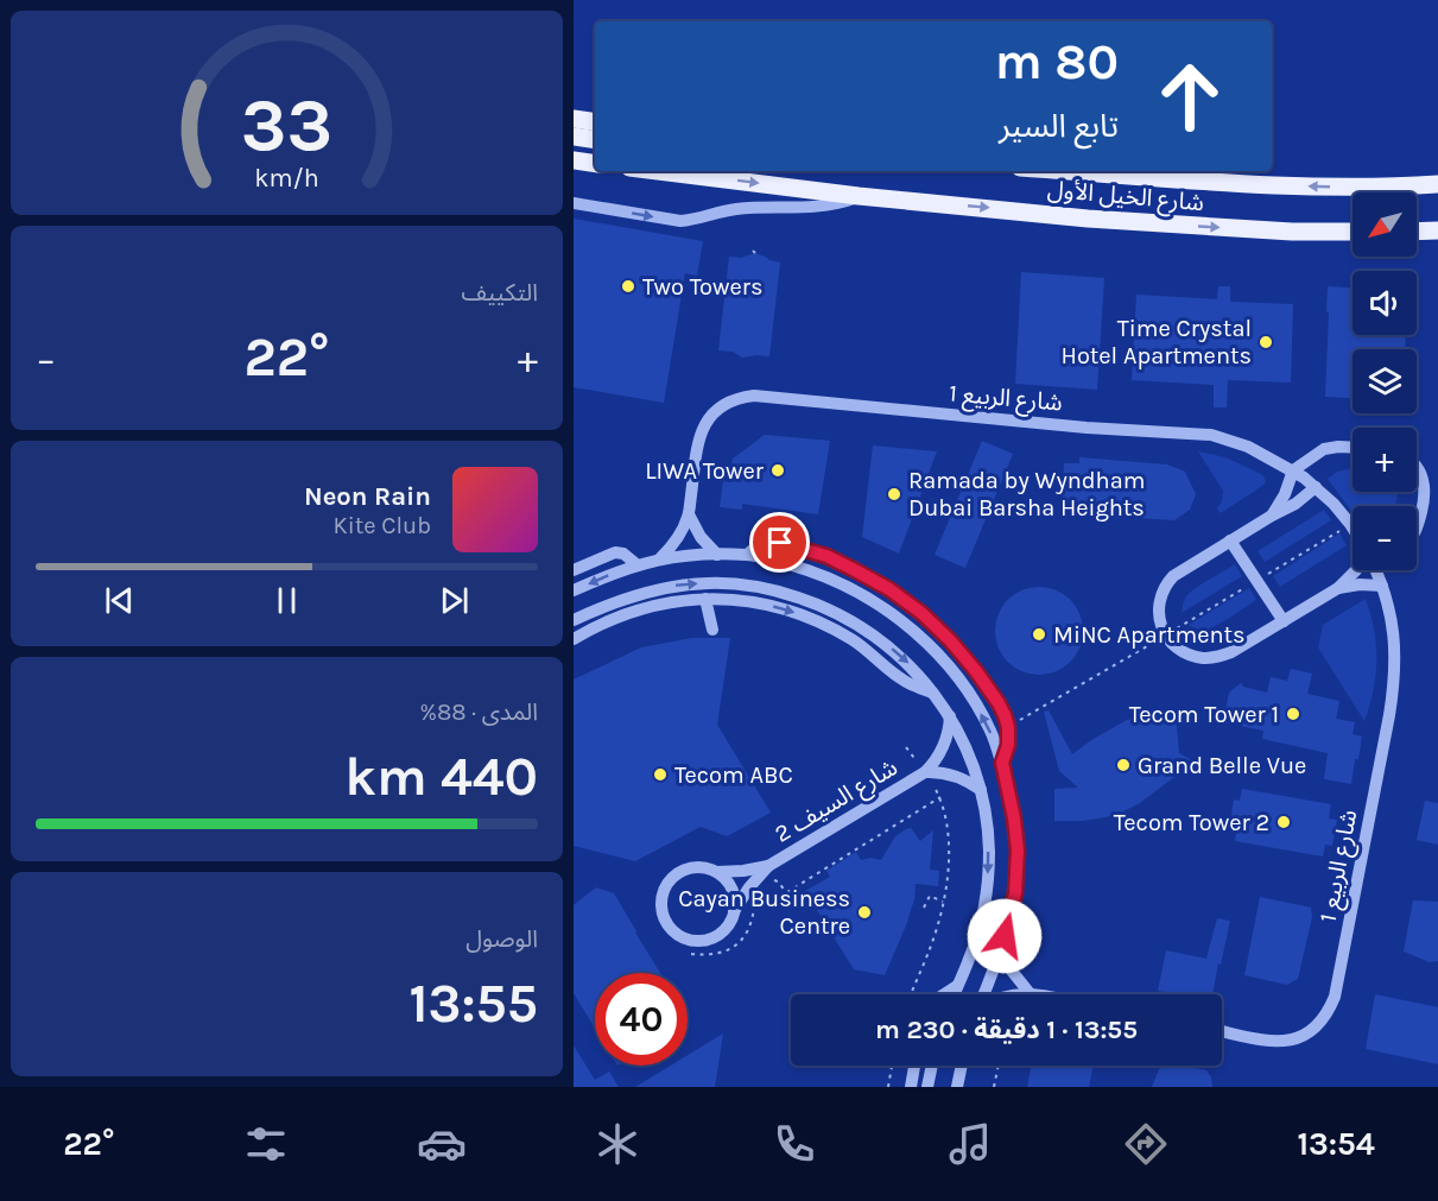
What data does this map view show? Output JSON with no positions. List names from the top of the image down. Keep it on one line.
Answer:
{"streets":{"main road":["شارع الخيل الأول"],"street":["شارع الربيع 1","شارع السيف 2"]},"places":["Two Towers","Time Crystal Hotel Apartments","LIWA Tower","Ramada by Wyndham Dubai Barsha Heights","MiNC Apartments","Tecom Tower 1","Grand Belle Vue","Tecom ABC","Tecom Tower 2","Cayan Business Centre"],"north":"bottom left","page":{"turn":["80 m","تابع السير"],"map_buttons":["+","−"],"tile":["التكييف",["المدى · 88%","440 km"],["الوصول","13:55"]],"heat":["−","22°","+"],"song":["Neon Rain","Kite Club"],"limit":"40","trip":"13:55 · 1 دقيقة · 230 m","tabs":["13:54","22°"],"gauge":["33","km/h"]}}
